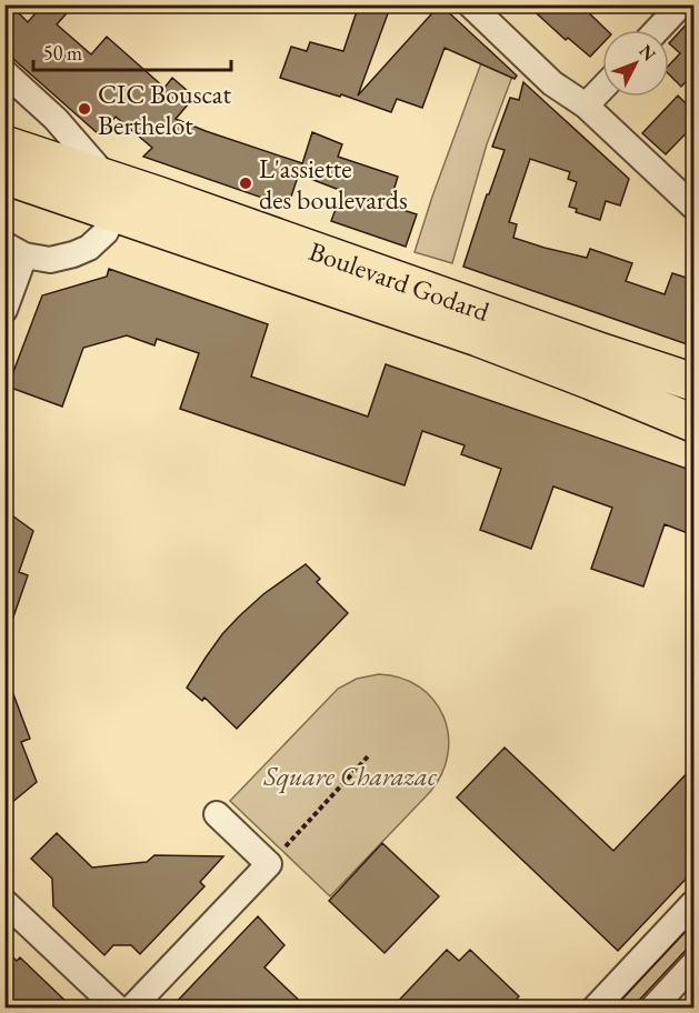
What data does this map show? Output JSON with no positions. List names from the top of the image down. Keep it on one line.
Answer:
{"streets":{"main road":["Boulevard Godard"]},"parks":["Square Charazac"],"places":["CIC Bouscat Berthelot","L'assiette des boulevards"],"scale_bar":"50 m","north":"top right"}
